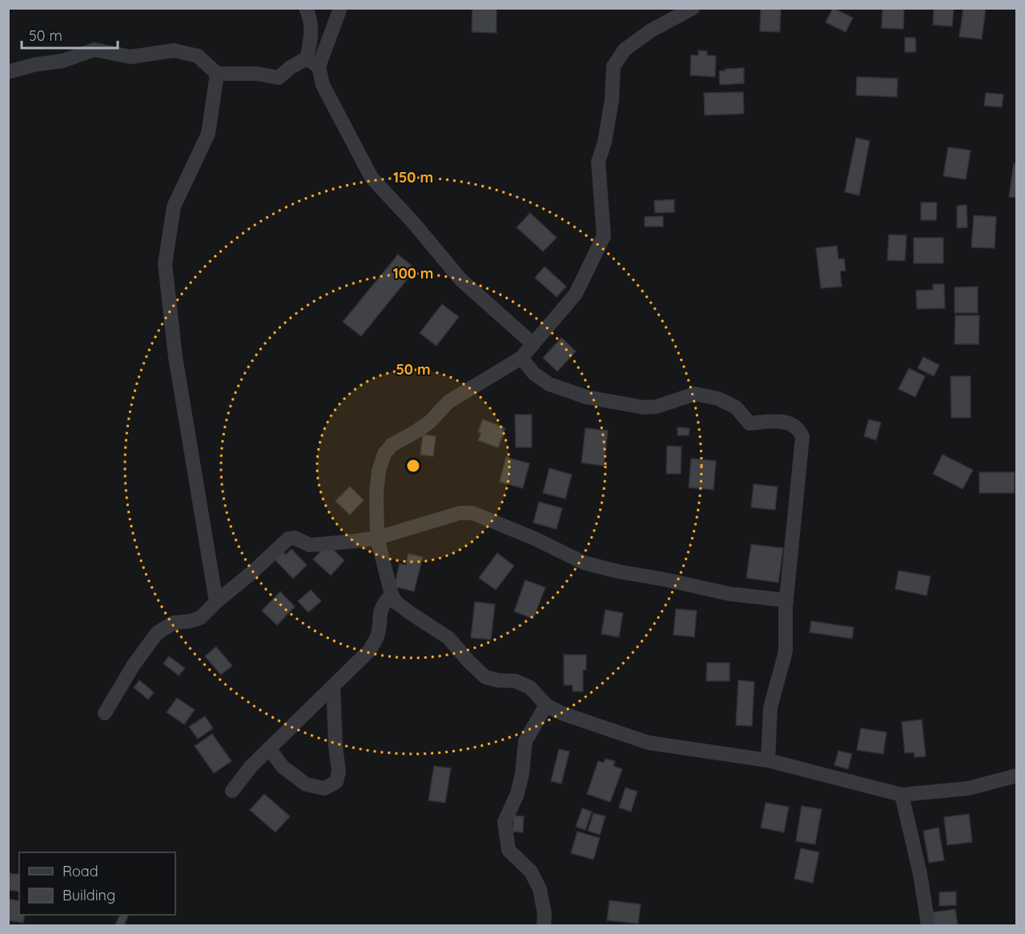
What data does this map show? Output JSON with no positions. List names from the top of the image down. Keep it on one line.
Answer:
{"legend":["Road","Building"],"scale_bar":"50 m","rings":["150 m","100 m","50 m"]}
